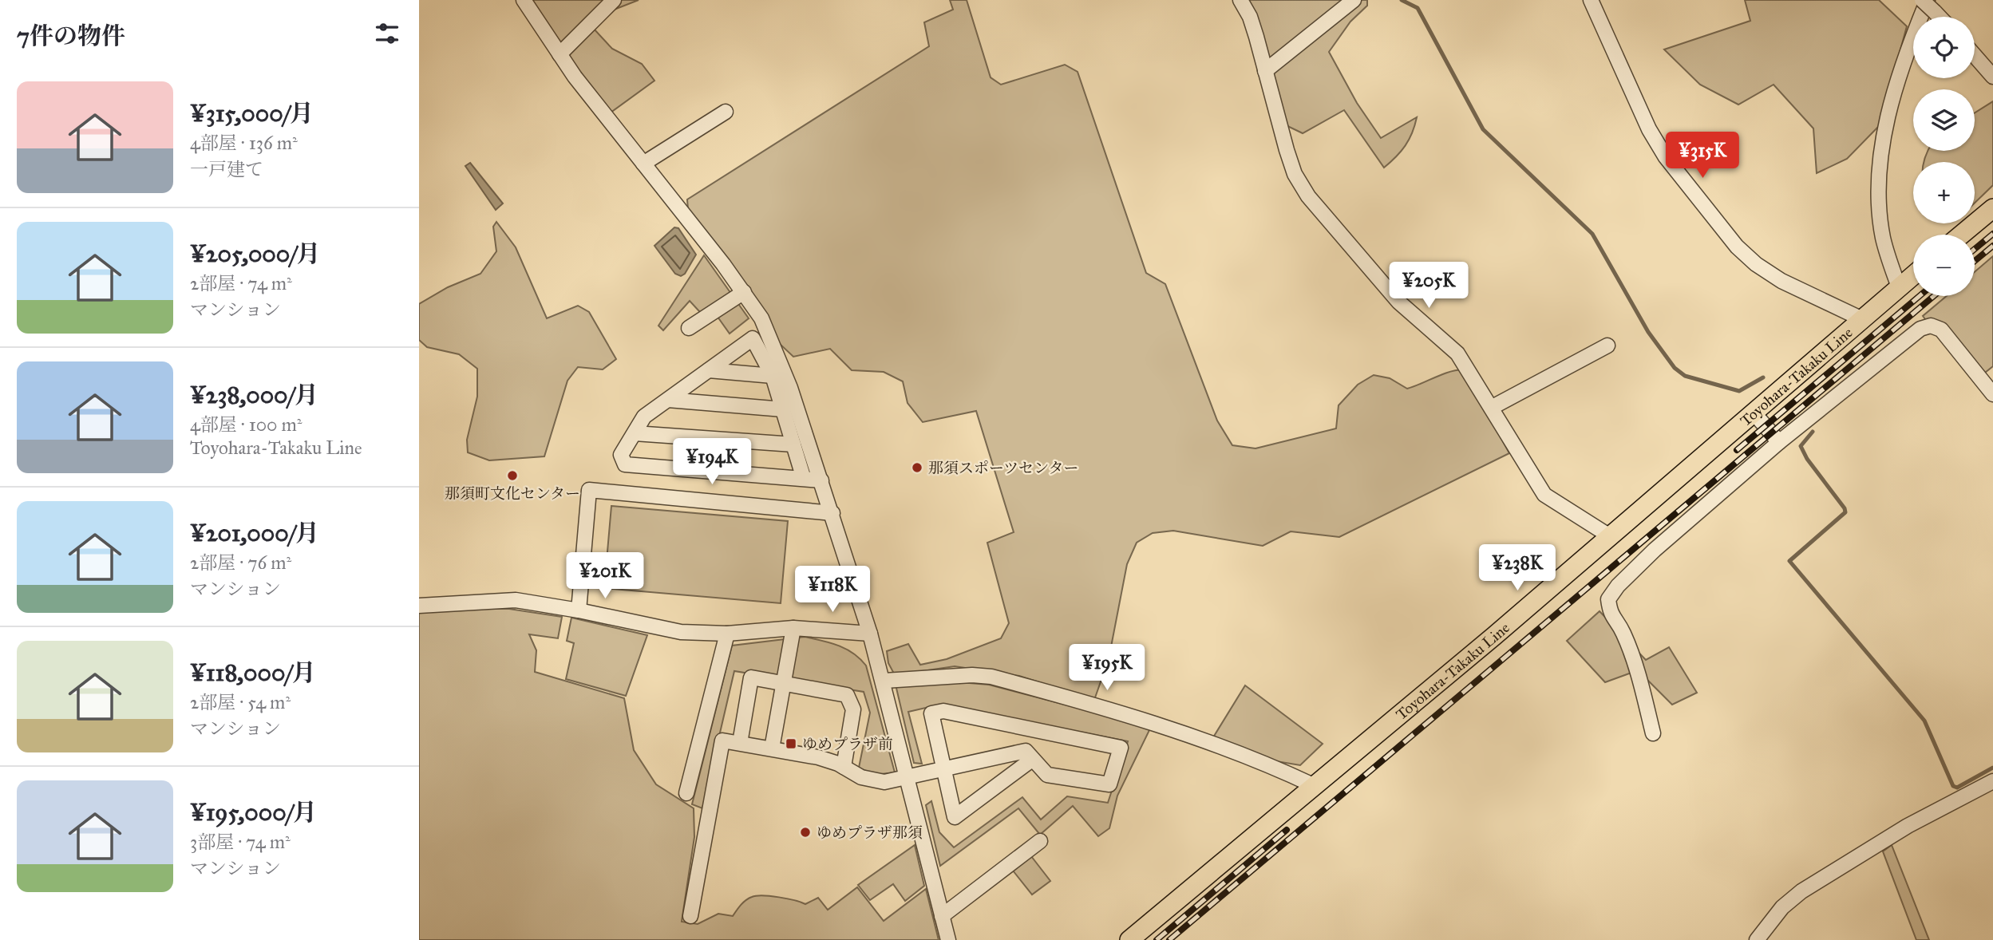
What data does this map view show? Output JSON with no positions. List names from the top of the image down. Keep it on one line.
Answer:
{"streets":{"main road":["Toyohara-Takaku Line"]},"places":{"other":["那須スポーツセンター","那須町文化センター","ゆめプラザ那須"],"transit":["ゆめプラザ前"]},"page":{"heading":"7件の物件","map_buttons":["+","−"],"list":[{"name":"¥315,000/月","note":"4部屋 · 136 m² · 一戸建て"},{"name":"¥205,000/月","note":"2部屋 · 74 m² · マンション"},{"name":"¥238,000/月","note":"4部屋 · 100 m² · Toyohara-Takaku Line"},{"name":"¥201,000/月","note":"2部屋 · 76 m² · マンション"},{"name":"¥118,000/月","note":"2部屋 · 54 m² · マンション"},{"name":"¥195,000/月","note":"3部屋 · 74 m² · マンション"}],"price":["¥315K","¥205K","¥194K","¥238K","¥201K","¥118K","¥195K"]}}
